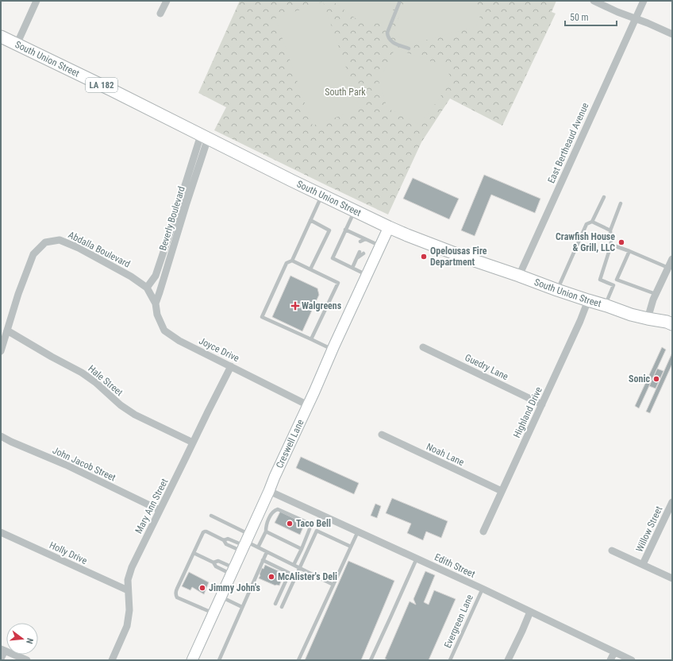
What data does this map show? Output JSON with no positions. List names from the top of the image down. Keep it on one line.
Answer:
{"streets":{"main road":["South Union Street","LA 182","Creswell Lane"],"street":["East Bertheaud Avenue","Beverly Boulevard","Abdalla Boulevard","Joyce Drive","Guedry Lane","Hale Street","Highland Drive","Noah Lane","John Jacob Street","Mary Ann Street","Willow Street","Holly Drive","Edith Street"],"lane":["Evergreen Lane"]},"crossings":[["South Union Street","East Bertheaud Avenue"],["South Union Street","Beverly Boulevard"],["South Union Street","Highland Drive"],["South Union Street","Creswell Lane"],["Beverly Boulevard","Abdalla Boulevard"],["Beverly Boulevard","Joyce Drive"],["Abdalla Boulevard","Joyce Drive"],["Abdalla Boulevard","Hale Street"],["Joyce Drive","Creswell Lane"],["Joyce Drive","Mary Ann Street"],["Guedry Lane","Highland Drive"],["Hale Street","Mary Ann Street"],["Highland Drive","Noah Lane"],["Creswell Lane","Edith Street"],["John Jacob Street","Mary Ann Street"],["Mary Ann Street","Holly Drive"],["Edith Street","Evergreen Lane"]],"parks":["South Park"],"places":{"other":["Crawfish House & Grill, LLC","Opelousas Fire Department","Sonic","Taco Bell","McAlister's Deli","Jimmy John's"],"health":["Walgreens"]},"scale_bar":"50 m","north":"right"}
